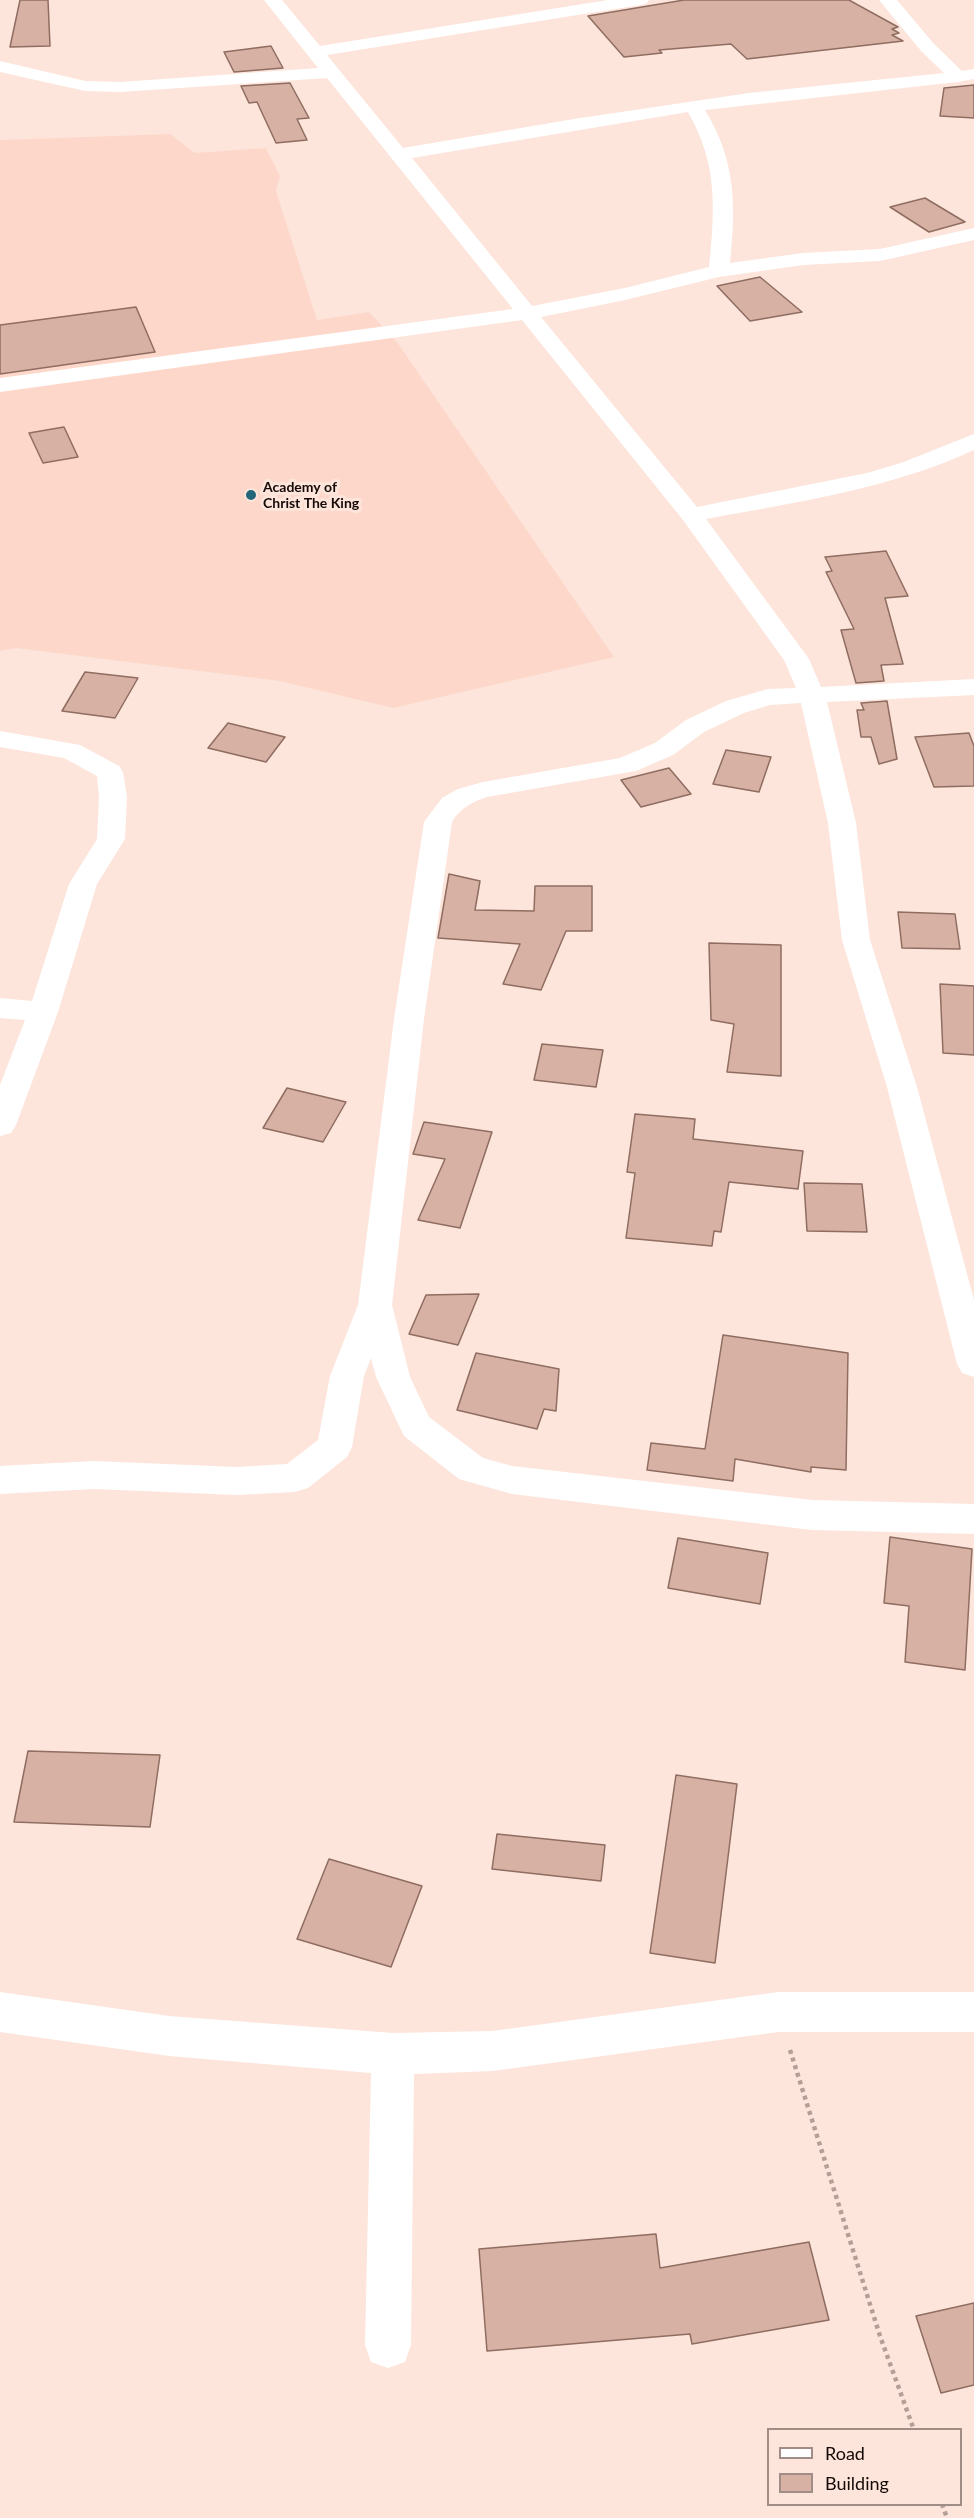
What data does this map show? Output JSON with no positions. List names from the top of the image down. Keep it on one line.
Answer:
{"places":["Academy of Christ The King"],"legend":["Road","Building"]}
